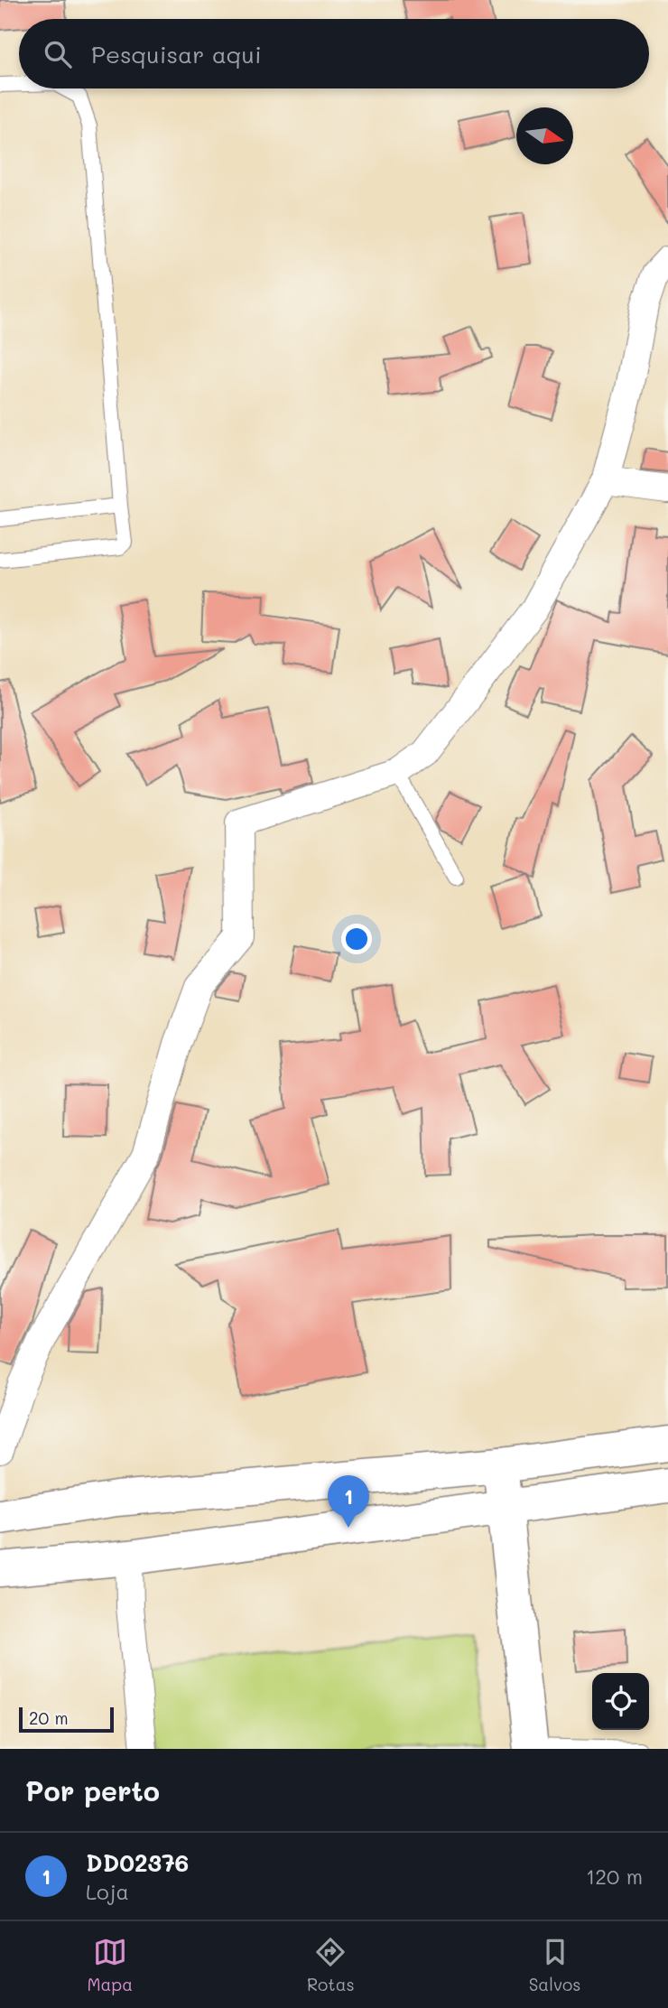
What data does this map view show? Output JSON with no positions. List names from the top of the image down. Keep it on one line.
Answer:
{"scale_bar":"20 m","north":"right","page":{"search":"Pesquisar aqui","pins":"1","scale":"20 m","heading":"Por perto","list":[{"mark":"1","name":"DD02376","note":"Loja","value":"120 m"}],"nav":["Mapa","Rotas","Salvos"]}}
